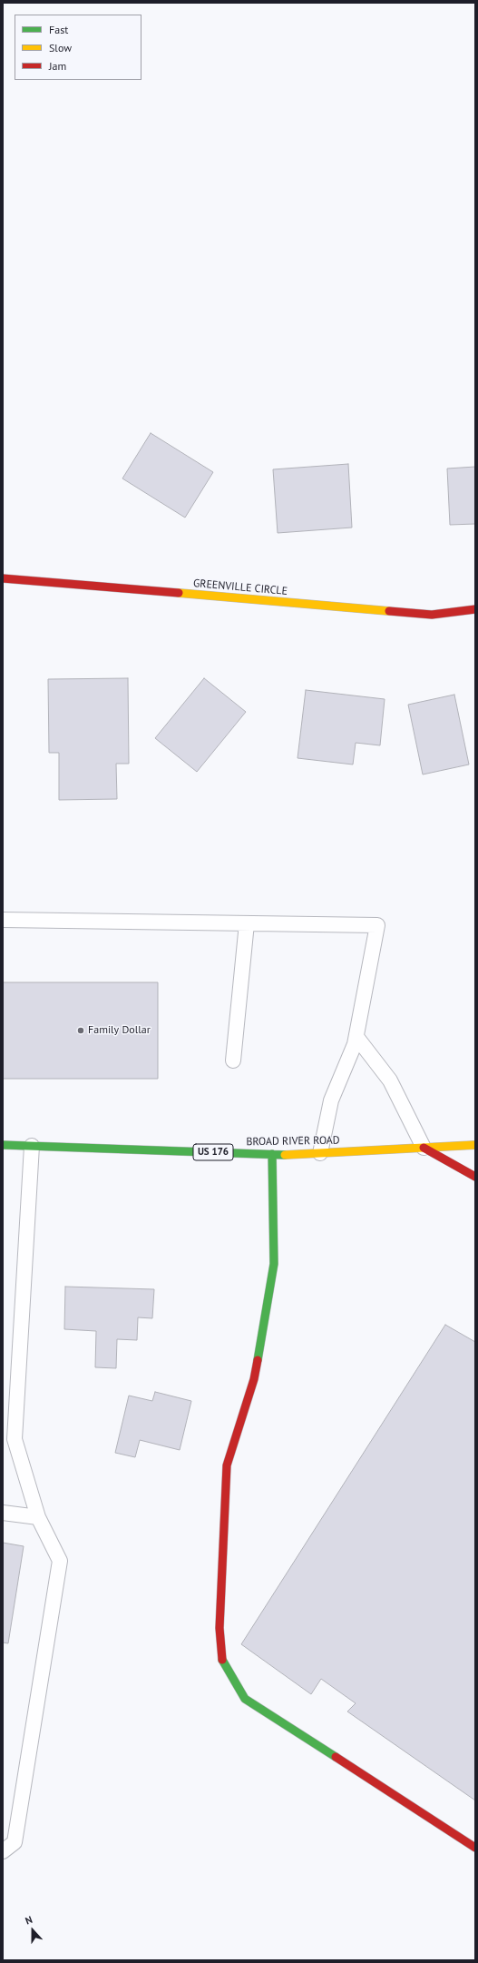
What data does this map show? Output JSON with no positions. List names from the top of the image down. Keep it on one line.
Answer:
{"streets":{"street":["GREENVILLE CIRCLE","BROAD RIVER ROAD","US 176"]},"places":["Family Dollar"],"legend":["Fast","Slow","Jam"],"north":"top"}
